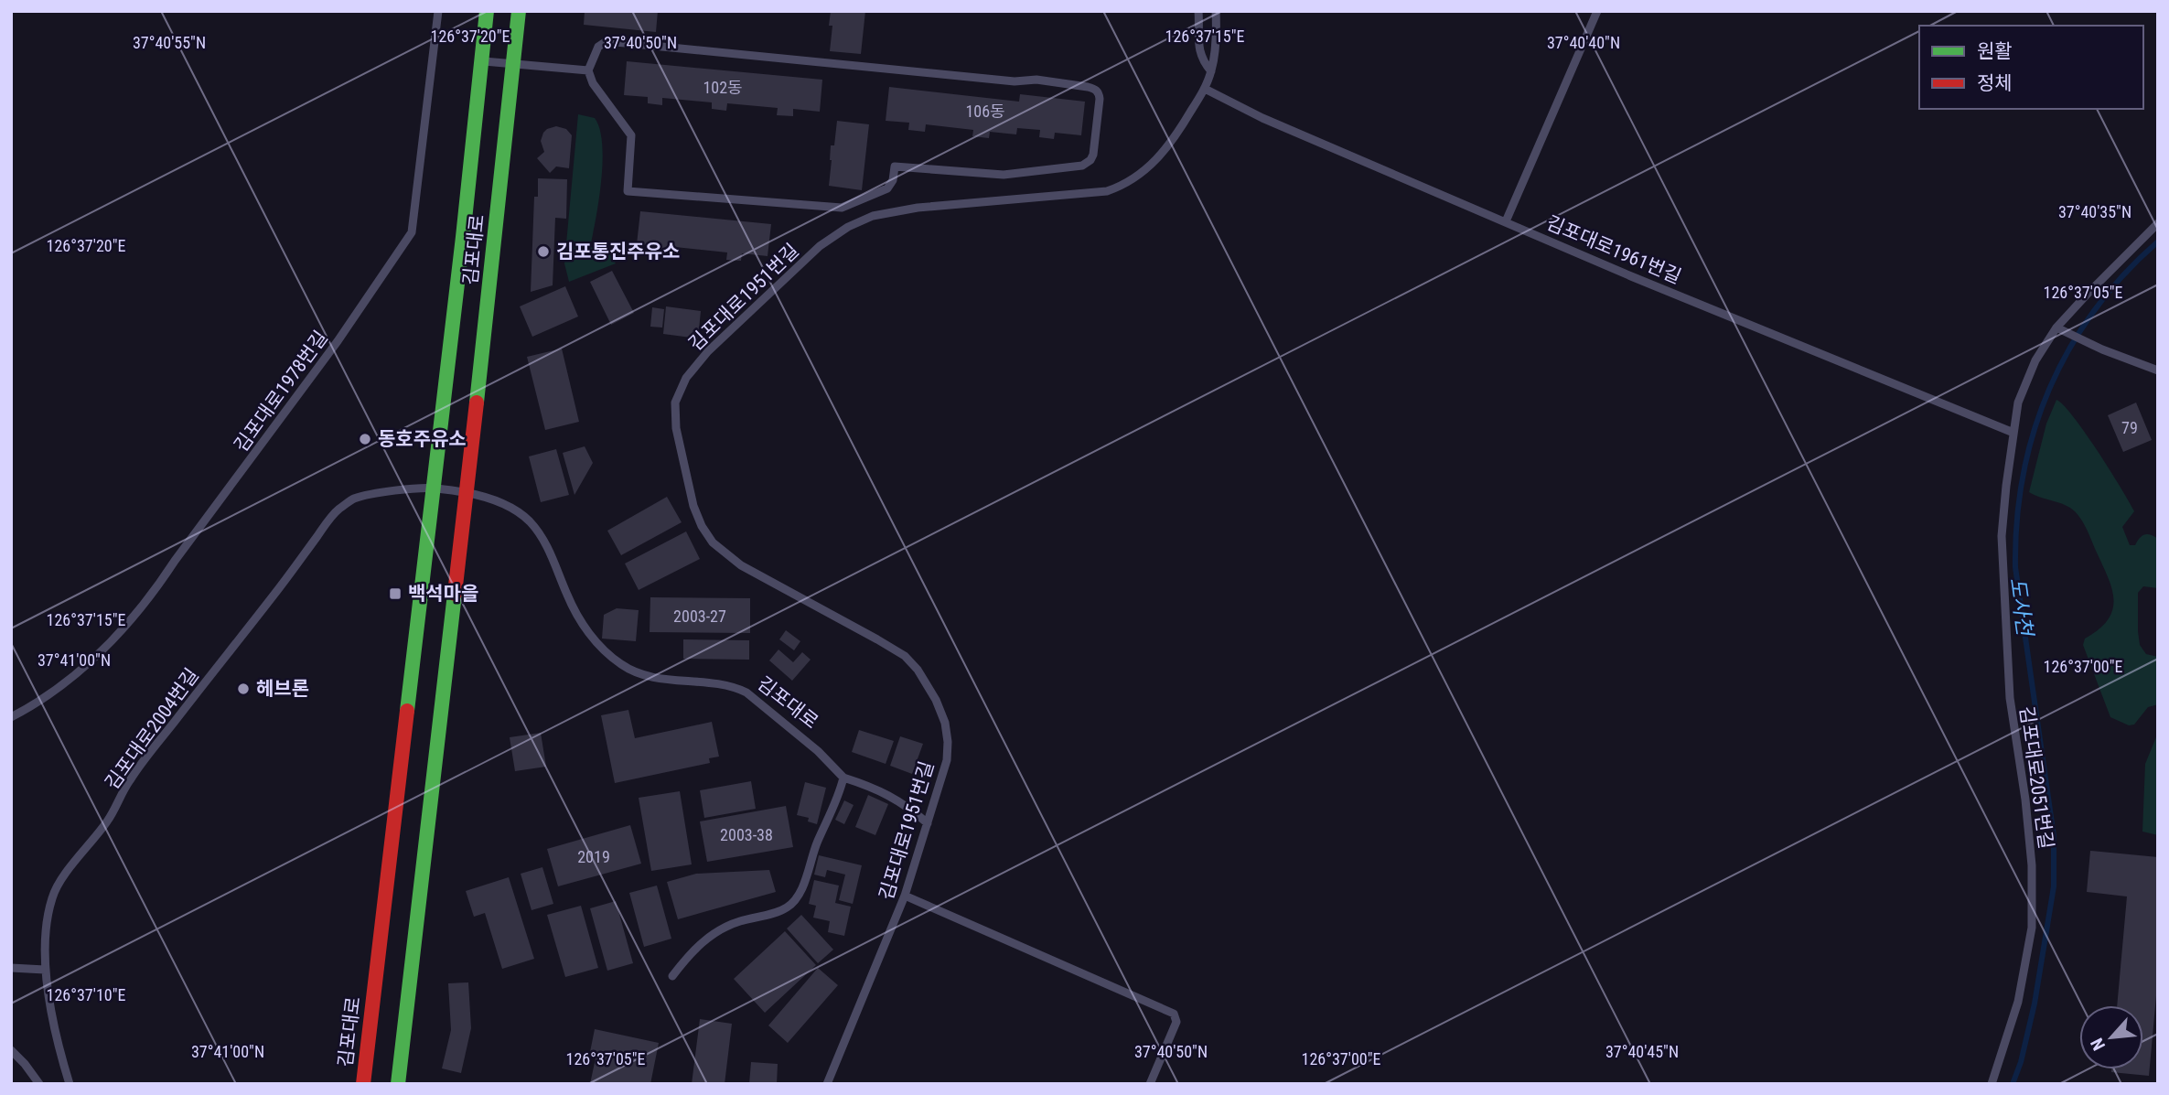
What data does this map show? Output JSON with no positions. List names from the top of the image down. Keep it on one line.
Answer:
{"streets":{"main road":["김포대로"],"lane":["김포대로1961번길","김포대로1951번길","김포대로1978번길","김포대로2004번길","김포대로2051번길"]},"crossings":[["김포대로","김포대로2004번길"],["김포대로1961번길","김포대로1951번길"],["김포대로1961번길","김포대로2051번길"]],"water":["도사천"],"places":{"other":["김포통진주유소","동호주유소","헤브론"],"transit":["백석마을"]},"house_numbers":["102동","106동","79","2003-27","2003-38","2019"],"legend":["원활","정체"],"north":"bottom left","coordinates":["126°37'20\"E","126°37'15\"E","37°40'55\"N","37°40'50\"N","37°40'40\"N","37°40'35\"N","126°37'05\"E","37°41'00\"N","126°37'00\"E","126°37'10\"E","37°40'45\"N"]}
